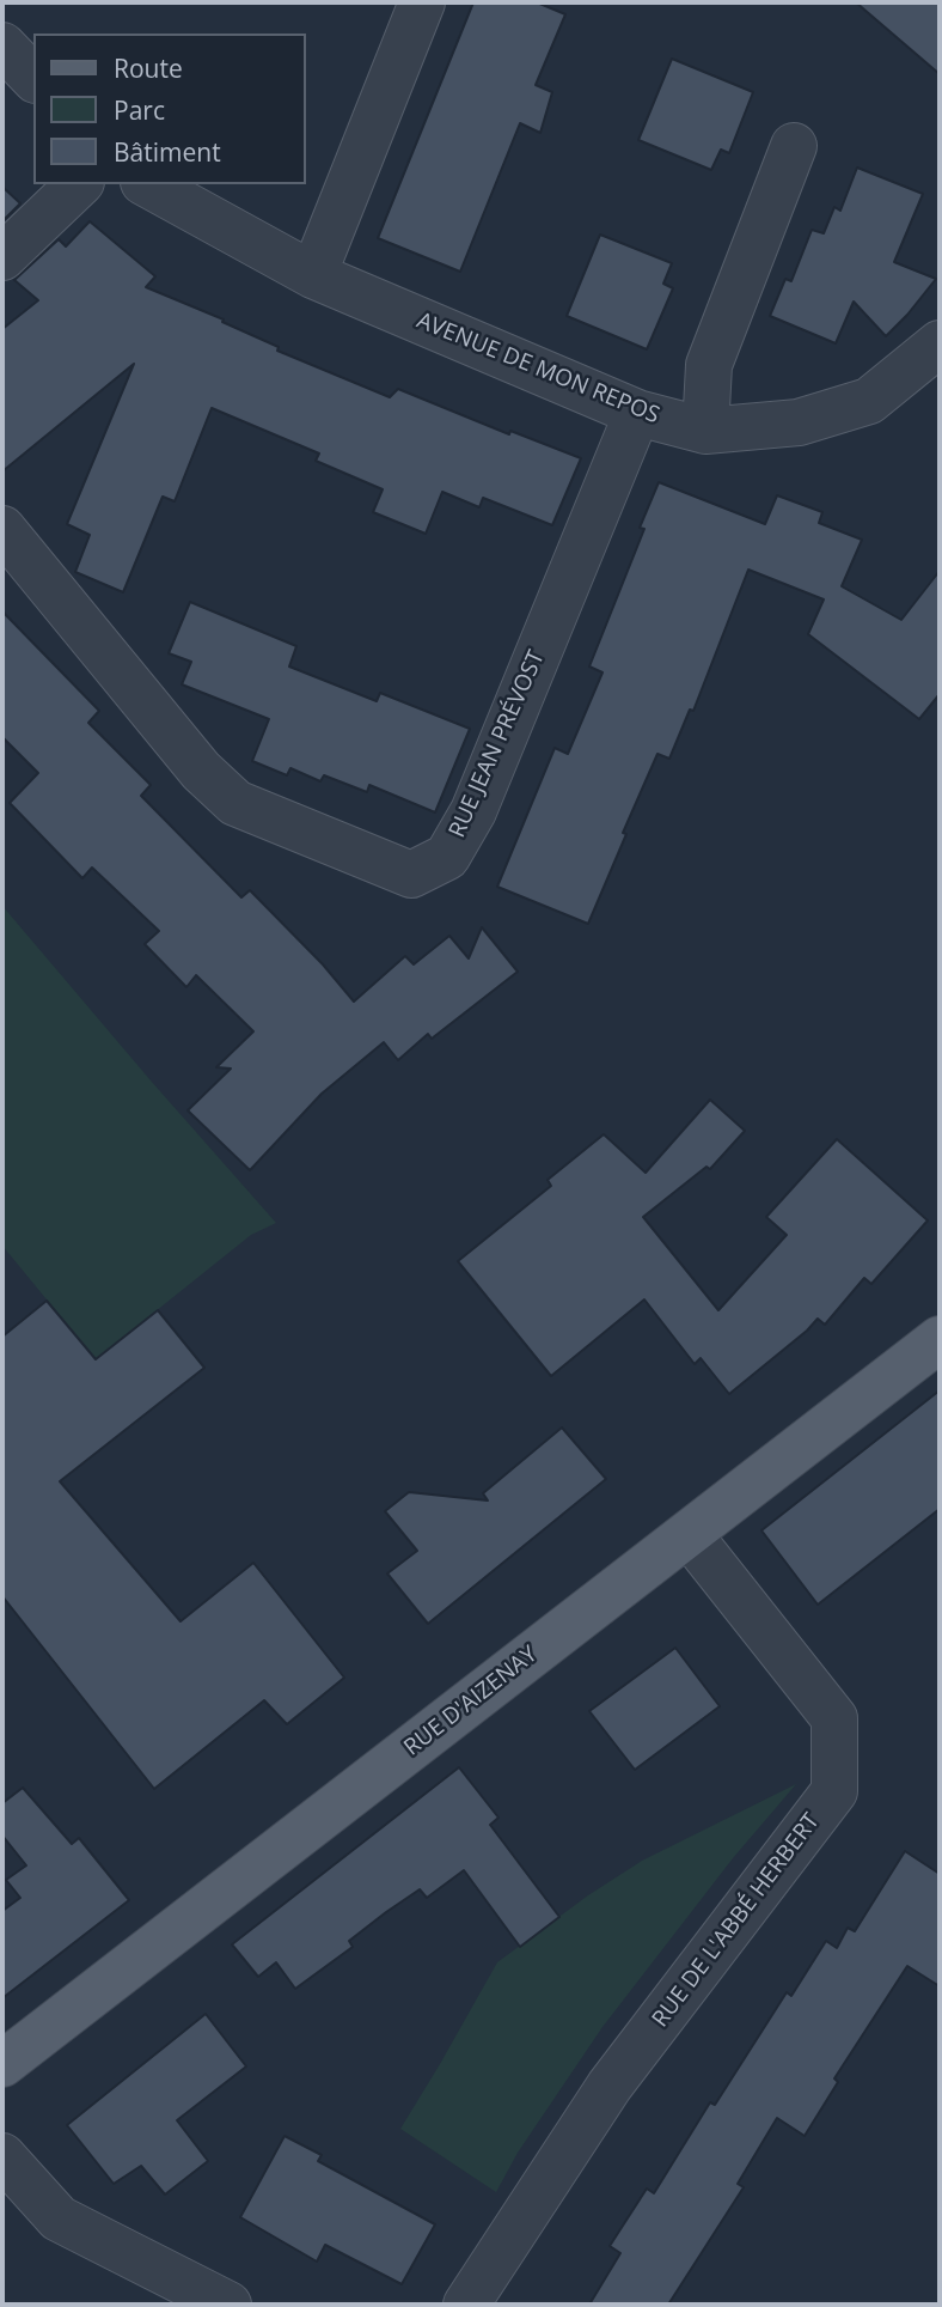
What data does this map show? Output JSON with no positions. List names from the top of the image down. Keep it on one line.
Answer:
{"streets":{"main road":["RUE D'AIZENAY"],"street":["AVENUE DE MON REPOS","RUE JEAN PRÉVOST","RUE DE L'ABBÉ HERBERT"]},"crossings":[["AVENUE DE MON REPOS","RUE JEAN PRÉVOST"],["RUE D'AIZENAY","RUE DE L'ABBÉ HERBERT"]],"legend":["Route","Parc","Bâtiment"]}
